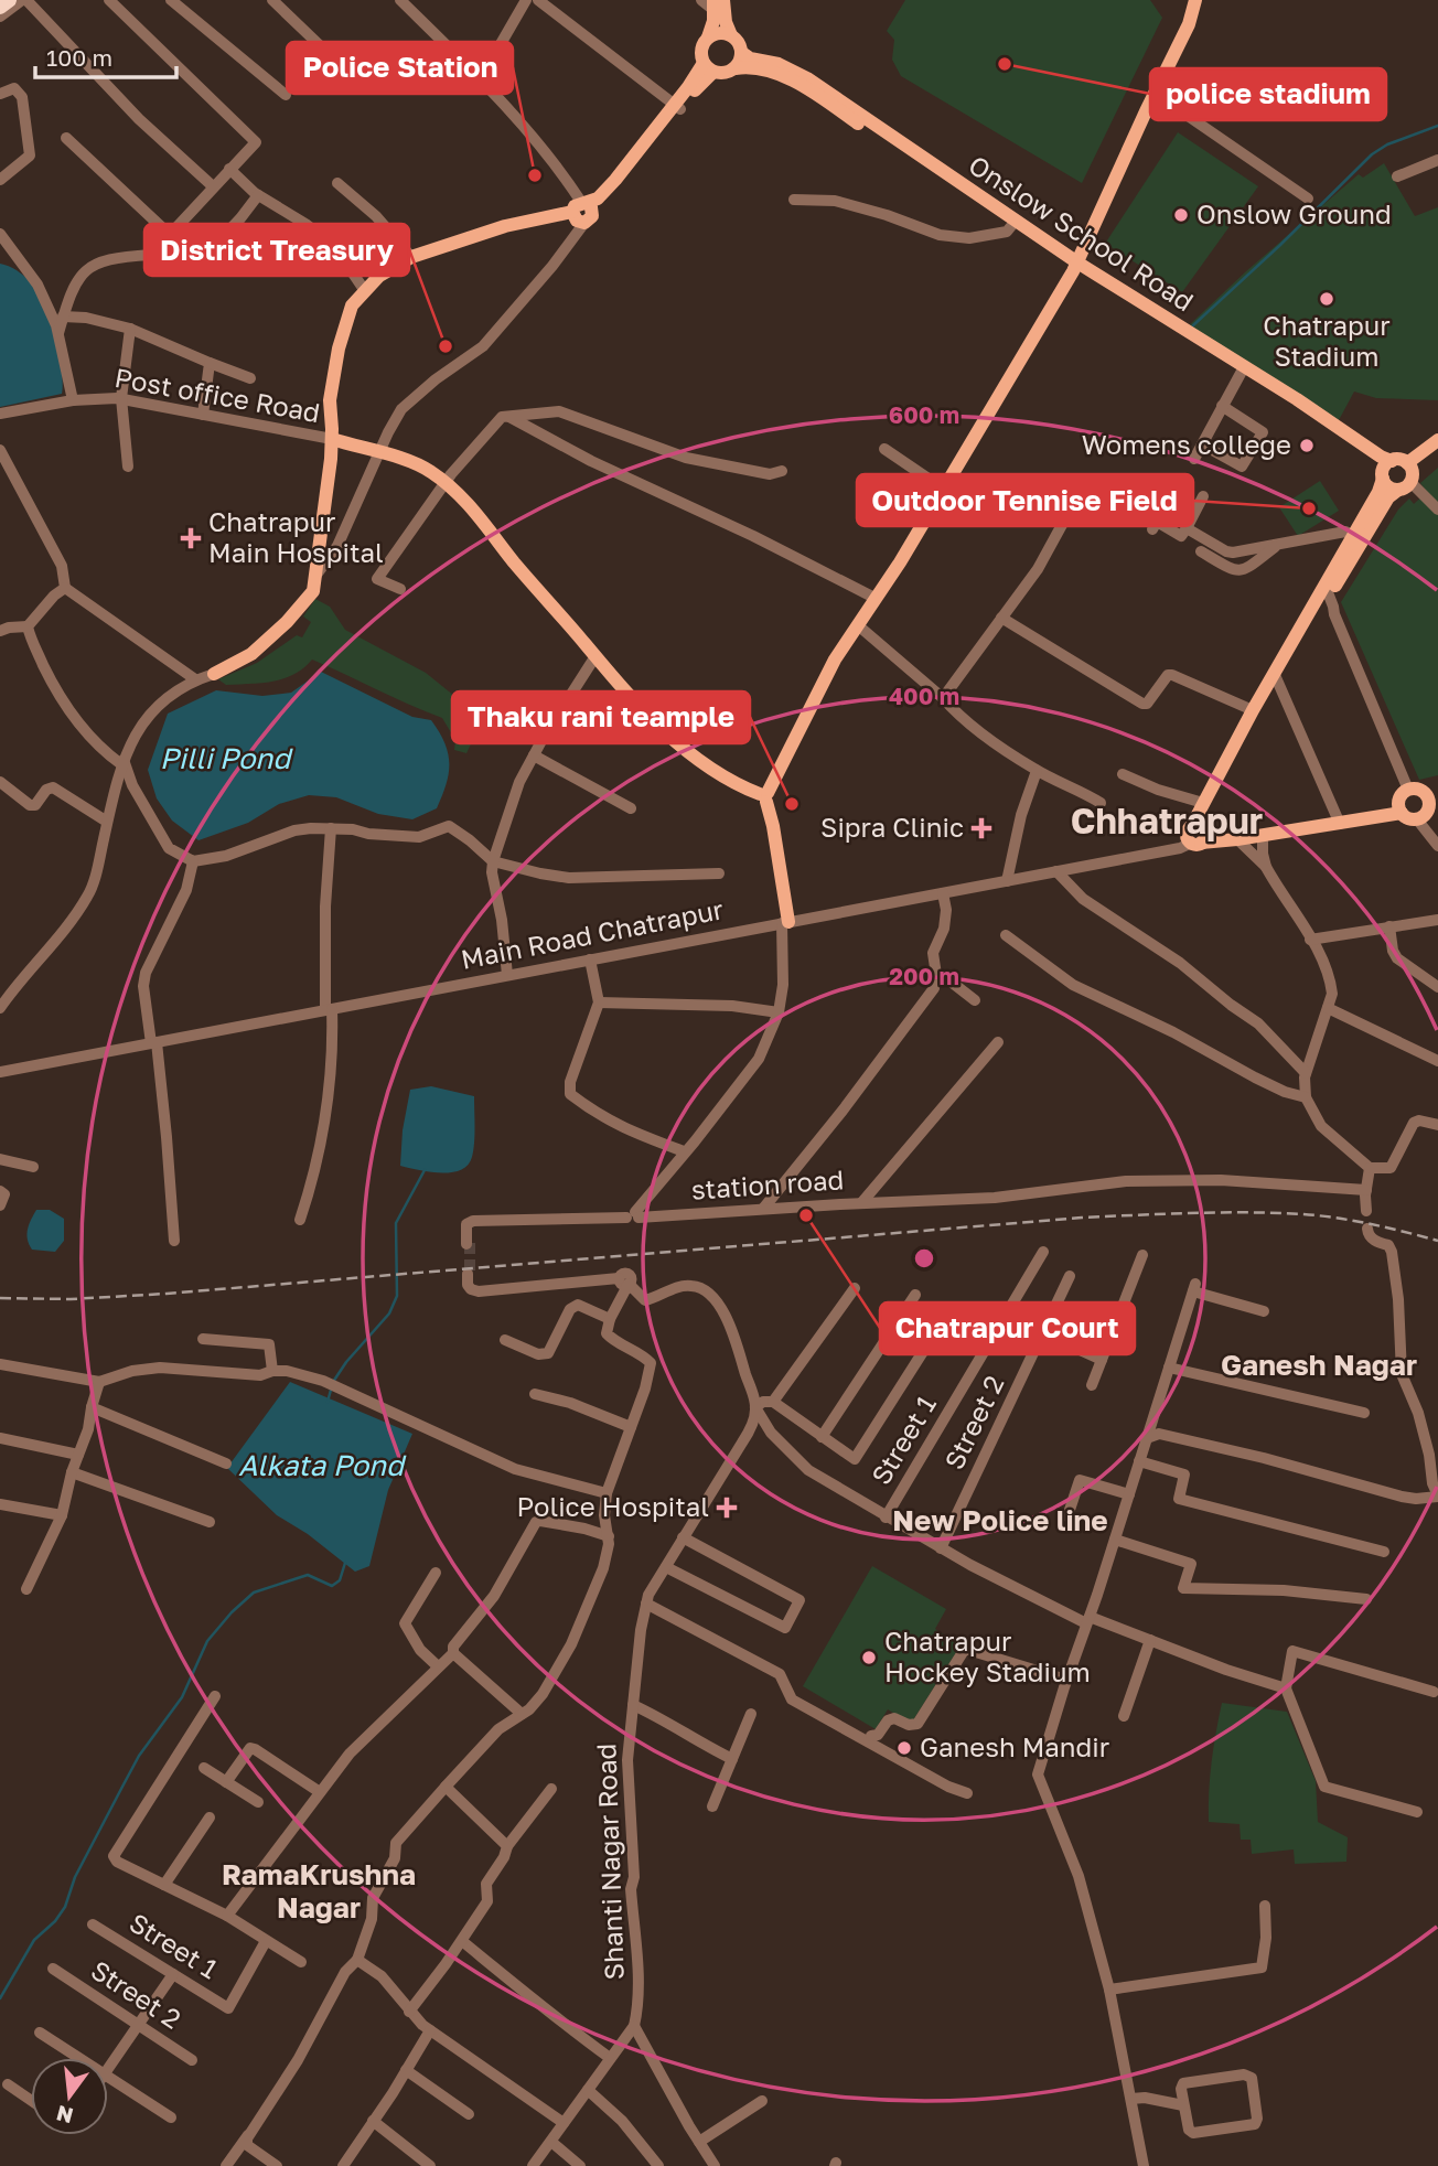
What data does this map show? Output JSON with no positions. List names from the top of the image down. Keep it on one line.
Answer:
{"streets":{"main road":["Onslow School Road","Post office Road"],"street":["Main Road Chatrapur","station road","Street 2","Street 1","Shanti Nagar Road"]},"districts":["Chhatrapur","Ganesh Nagar","New Police line","RamaKrushna Nagar"],"water":["Pilli Pond","Alkata Pond"],"places":{"other":["police stadium","Police Station","Onslow Ground","Chatrapur Stadium","District Treasury","Womens college","Outdoor Tennise Field","Thaku rani teample","Chatrapur Court","Chatrapur Hockey Stadium","Ganesh Mandir"],"health":["Chatrapur Main Hospital","Sipra Clinic","Police Hospital"]},"scale_bar":"100 m","north":"bottom","rings":["600 m","400 m","200 m"]}
